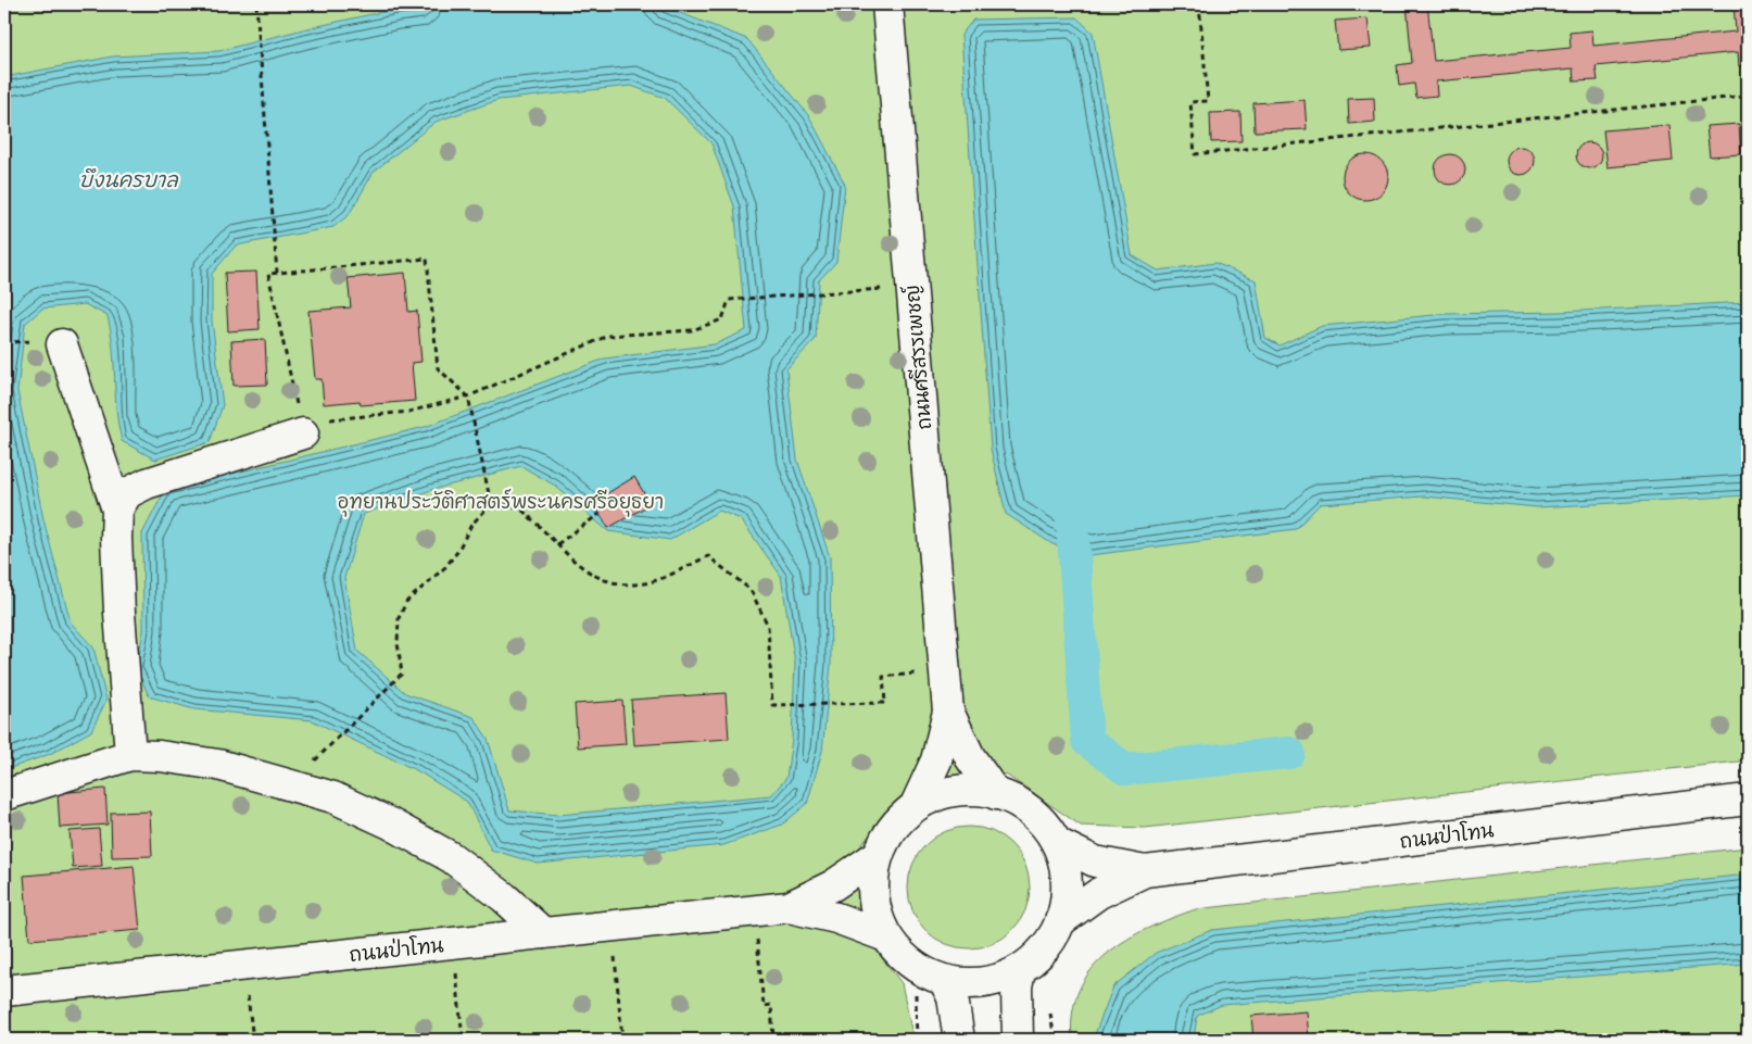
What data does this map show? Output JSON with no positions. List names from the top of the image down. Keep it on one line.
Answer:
{"streets":{"main road":["ถนนศรีสรรเพชญ์","ถนนป่าโทน"]},"crossings":[["ถนนศรีสรรเพชญ์","ถนนป่าโทน"]],"water":["บึงนครบาล"],"parks":["อุทยานประวัติศาสตร์พระนครศรีอยุธยา"]}
